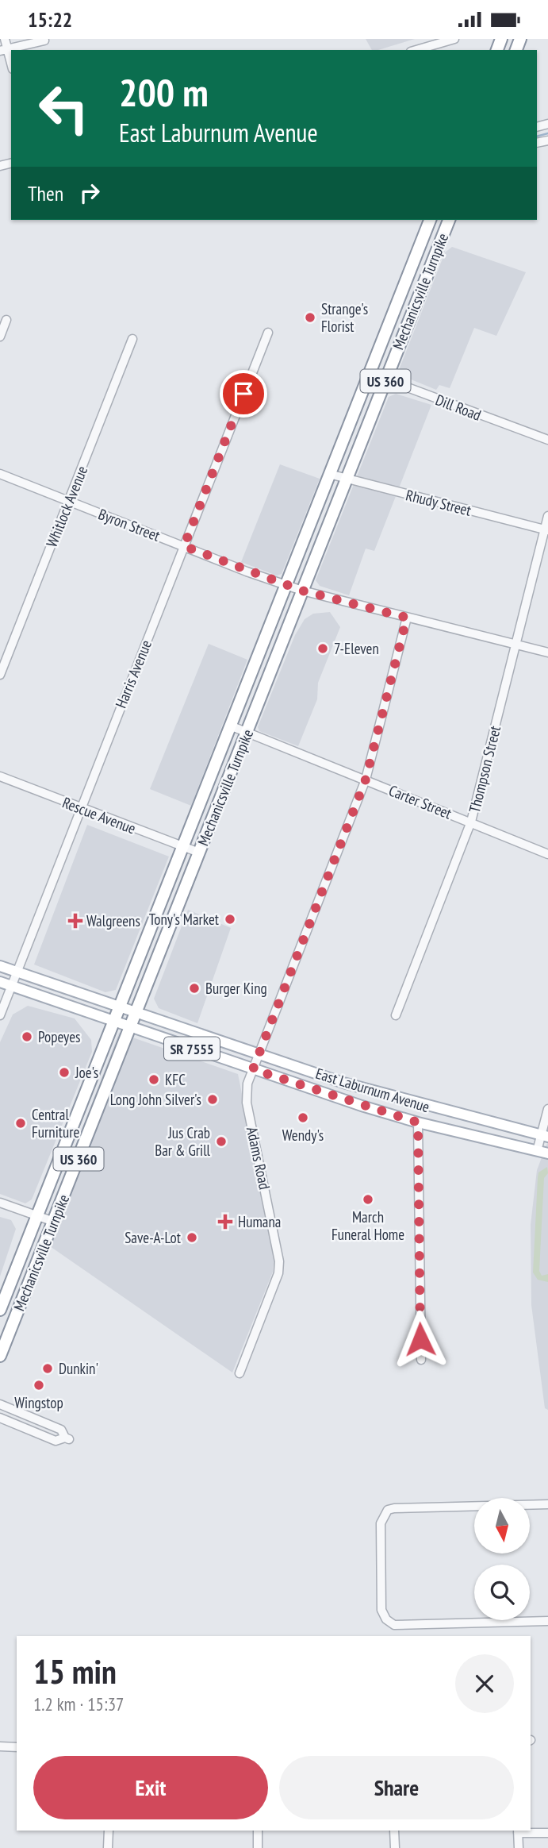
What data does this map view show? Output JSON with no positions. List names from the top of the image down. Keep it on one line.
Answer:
{"streets":{"highway":["Mechanicsville Turnpike","US 360"],"main road":["SR 7555","East Laburnum Avenue"],"street":["Dill Road","Rhudy Street","Whitlock Avenue","Byron Street","Harris Avenue","Thompson Street","Carter Street","Rescue Avenue","Adams Road"]},"crossings":[["Mechanicsville Turnpike","Dill Road"],["Mechanicsville Turnpike","Rhudy Street"],["Mechanicsville Turnpike","Byron Street"],["Mechanicsville Turnpike","Carter Street"],["Mechanicsville Turnpike","Rescue Avenue"],["Mechanicsville Turnpike","East Laburnum Avenue"],["Rhudy Street","Thompson Street"],["Whitlock Avenue","Byron Street"],["Byron Street","Harris Avenue"],["Byron Street","Thompson Street"],["Byron Street","Adams Road"],["Harris Avenue","Rescue Avenue"],["Thompson Street","Carter Street"],["Carter Street","Adams Road"],["East Laburnum Avenue","Adams Road"]],"places":{"other":["Strange's Florist","7-Eleven","Tony's Market","Burger King","Popeyes","Joe's","KFC","Long John Silver's","Wendy's","Central Furniture","Jus Crab Bar & Grill","March Funeral Home","Save-A-Lot","Dunkin'","Wingstop"],"health":["Walgreens","Humana"]},"north":"bottom","page":{"status":"15:22","turn":["200 m","East Laburnum Avenue"],"then":"Then","heading":["15 min","1.2 km · 15:37"],"buttons":["Exit","Share"]}}
